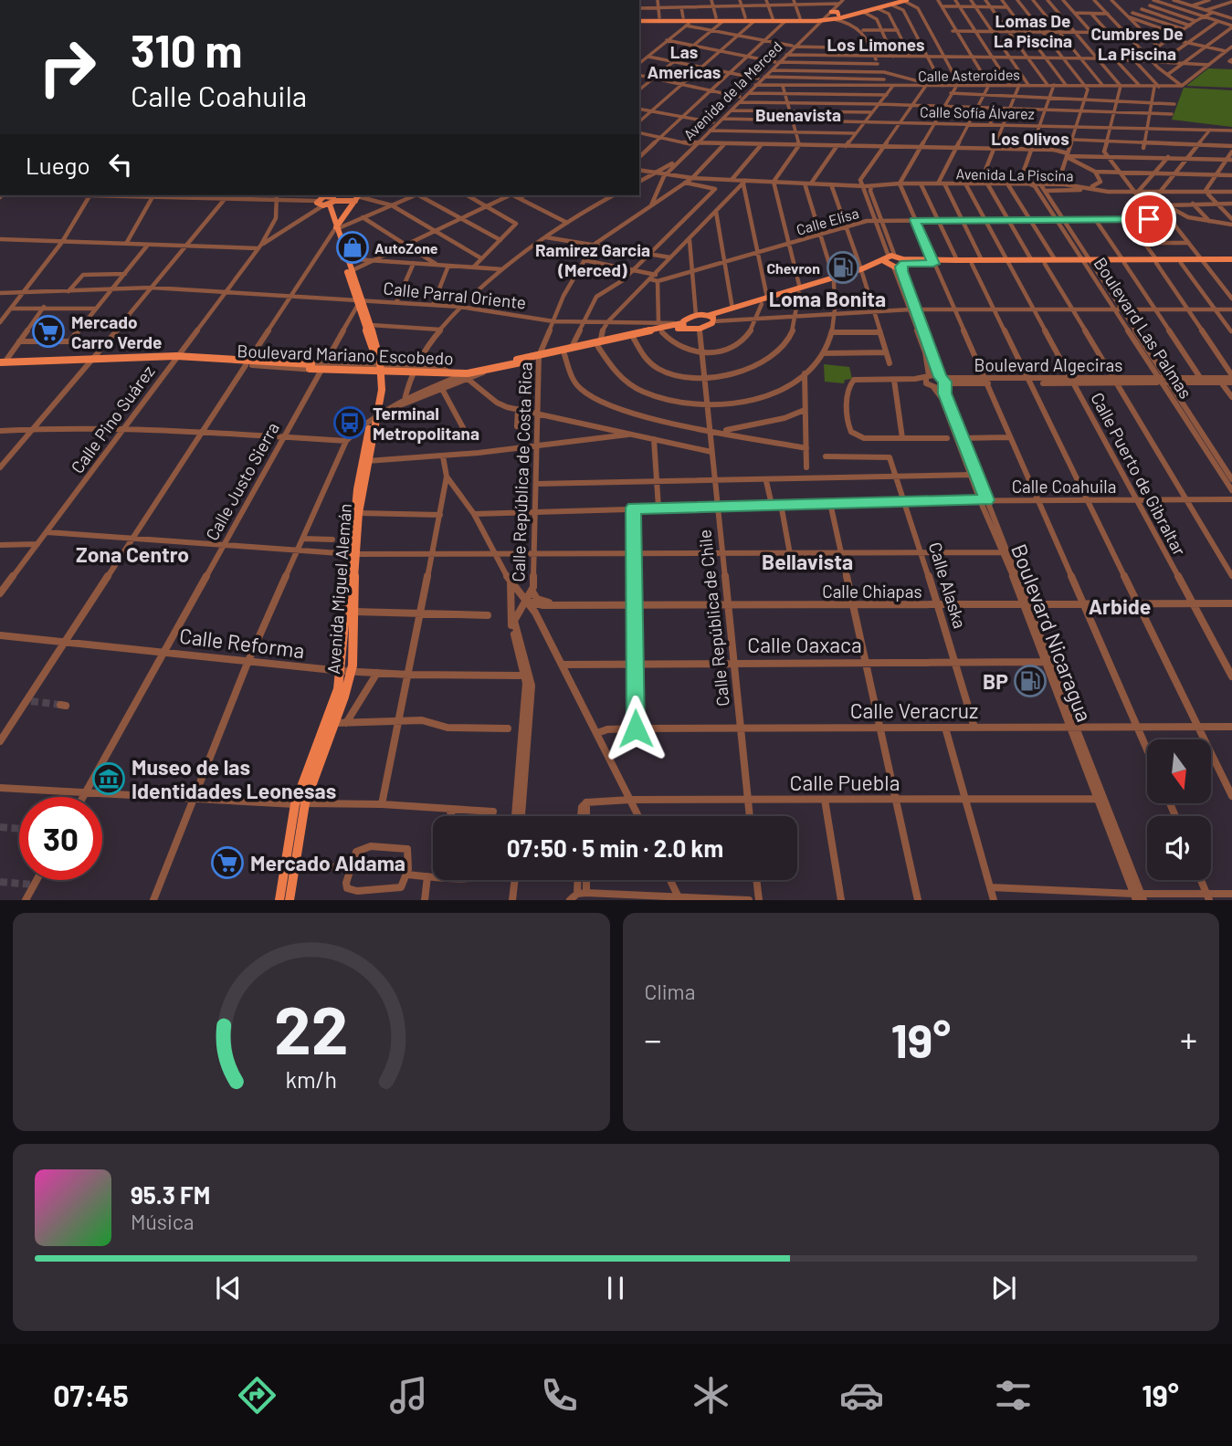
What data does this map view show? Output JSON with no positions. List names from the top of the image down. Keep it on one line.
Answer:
{"streets":{"main road":["Boulevard Mariano Escobedo","Avenida Miguel Alemán"],"street":["Calle Asteroides","Avenida de la Merced","Calle Sofía Álvarez","Avenida La Piscina","Calle Elisa","Calle Parral Oriente","Boulevard Las Palmas","Boulevard Algeciras","Calle Pino Suárez","Calle República de Costa Rica","Calle Puerto de Gibraltar","Calle Justo Sierra","Calle Coahuila","Calle Alaska","Calle Chiapas","Calle República de Chile","Boulevard Nicaragua","Calle Reforma","Calle Oaxaca","Calle Veracruz","Calle Puebla"]},"crossings":[["Calle Asteroides","Avenida de la Merced"],["Avenida de la Merced","Calle Sofía Álvarez"],["Avenida de la Merced","Avenida La Piscina"],["Avenida de la Merced","Calle República de Costa Rica"],["Avenida La Piscina","Boulevard Las Palmas"],["Avenida La Piscina","Calle República de Costa Rica"],["Avenida La Piscina","Calle Puerto de Gibraltar"],["Avenida La Piscina","Boulevard Nicaragua"],["Calle Elisa","Boulevard Las Palmas"],["Calle Elisa","Calle Puerto de Gibraltar"],["Calle Elisa","Boulevard Nicaragua"],["Calle Parral Oriente","Boulevard Mariano Escobedo"],["Calle Parral Oriente","Calle Pino Suárez"],["Calle Parral Oriente","Calle República de Costa Rica"],["Calle Parral Oriente","Calle Justo Sierra"],["Calle Parral Oriente","Avenida Miguel Alemán"],["Boulevard Las Palmas","Boulevard Algeciras"],["Boulevard Mariano Escobedo","Calle Pino Suárez"],["Boulevard Mariano Escobedo","Calle República de Costa Rica"],["Boulevard Mariano Escobedo","Calle Justo Sierra"],["Boulevard Algeciras","Calle Puerto de Gibraltar"],["Boulevard Algeciras","Boulevard Nicaragua"],["Calle República de Costa Rica","Calle Coahuila"],["Calle República de Costa Rica","Calle Chiapas"],["Calle Puerto de Gibraltar","Calle Coahuila"],["Calle Puerto de Gibraltar","Calle Chiapas"],["Calle Justo Sierra","Avenida Miguel Alemán"],["Calle Justo Sierra","Calle Reforma"],["Calle Coahuila","Calle Alaska"],["Calle Coahuila","Calle República de Chile"],["Calle Coahuila","Boulevard Nicaragua"],["Calle Alaska","Calle Chiapas"],["Calle Alaska","Calle Oaxaca"],["Calle Alaska","Calle Veracruz"],["Avenida Miguel Alemán","Calle Reforma"],["Calle Chiapas","Calle República de Chile"],["Calle Chiapas","Boulevard Nicaragua"],["Calle República de Chile","Calle Oaxaca"],["Calle República de Chile","Calle Veracruz"],["Calle República de Chile","Calle Puebla"],["Boulevard Nicaragua","Calle Oaxaca"],["Boulevard Nicaragua","Calle Veracruz"],["Boulevard Nicaragua","Calle Puebla"]],"districts":["Lomas De La Piscina","Cumbres De La Piscina","Los Limones","Las Americas","Buenavista","Los Olivos","Ramirez Garcia (Merced)","Loma Bonita","Zona Centro","Bellavista","Arbide"],"places":{"shop":["AutoZone"],"fuel station":["Chevron","BP"],"supermarket":["Mercado Carro Verde","Mercado Aldama"],"bus stop":["Terminal Metropolitana"],"museum":["Museo de las Identidades Leonesas"]},"north":"bottom","page":{"turn":["310 m","Calle Coahuila"],"then":"Luego","limit":"30","trip":"07:50 · 5 min · 2.0 km","tile":"Clima","heat":["−","19°","+"],"song":["95.3 FM","Música"],"tabs":["07:45","19°"],"gauge":["22","km/h"]}}
